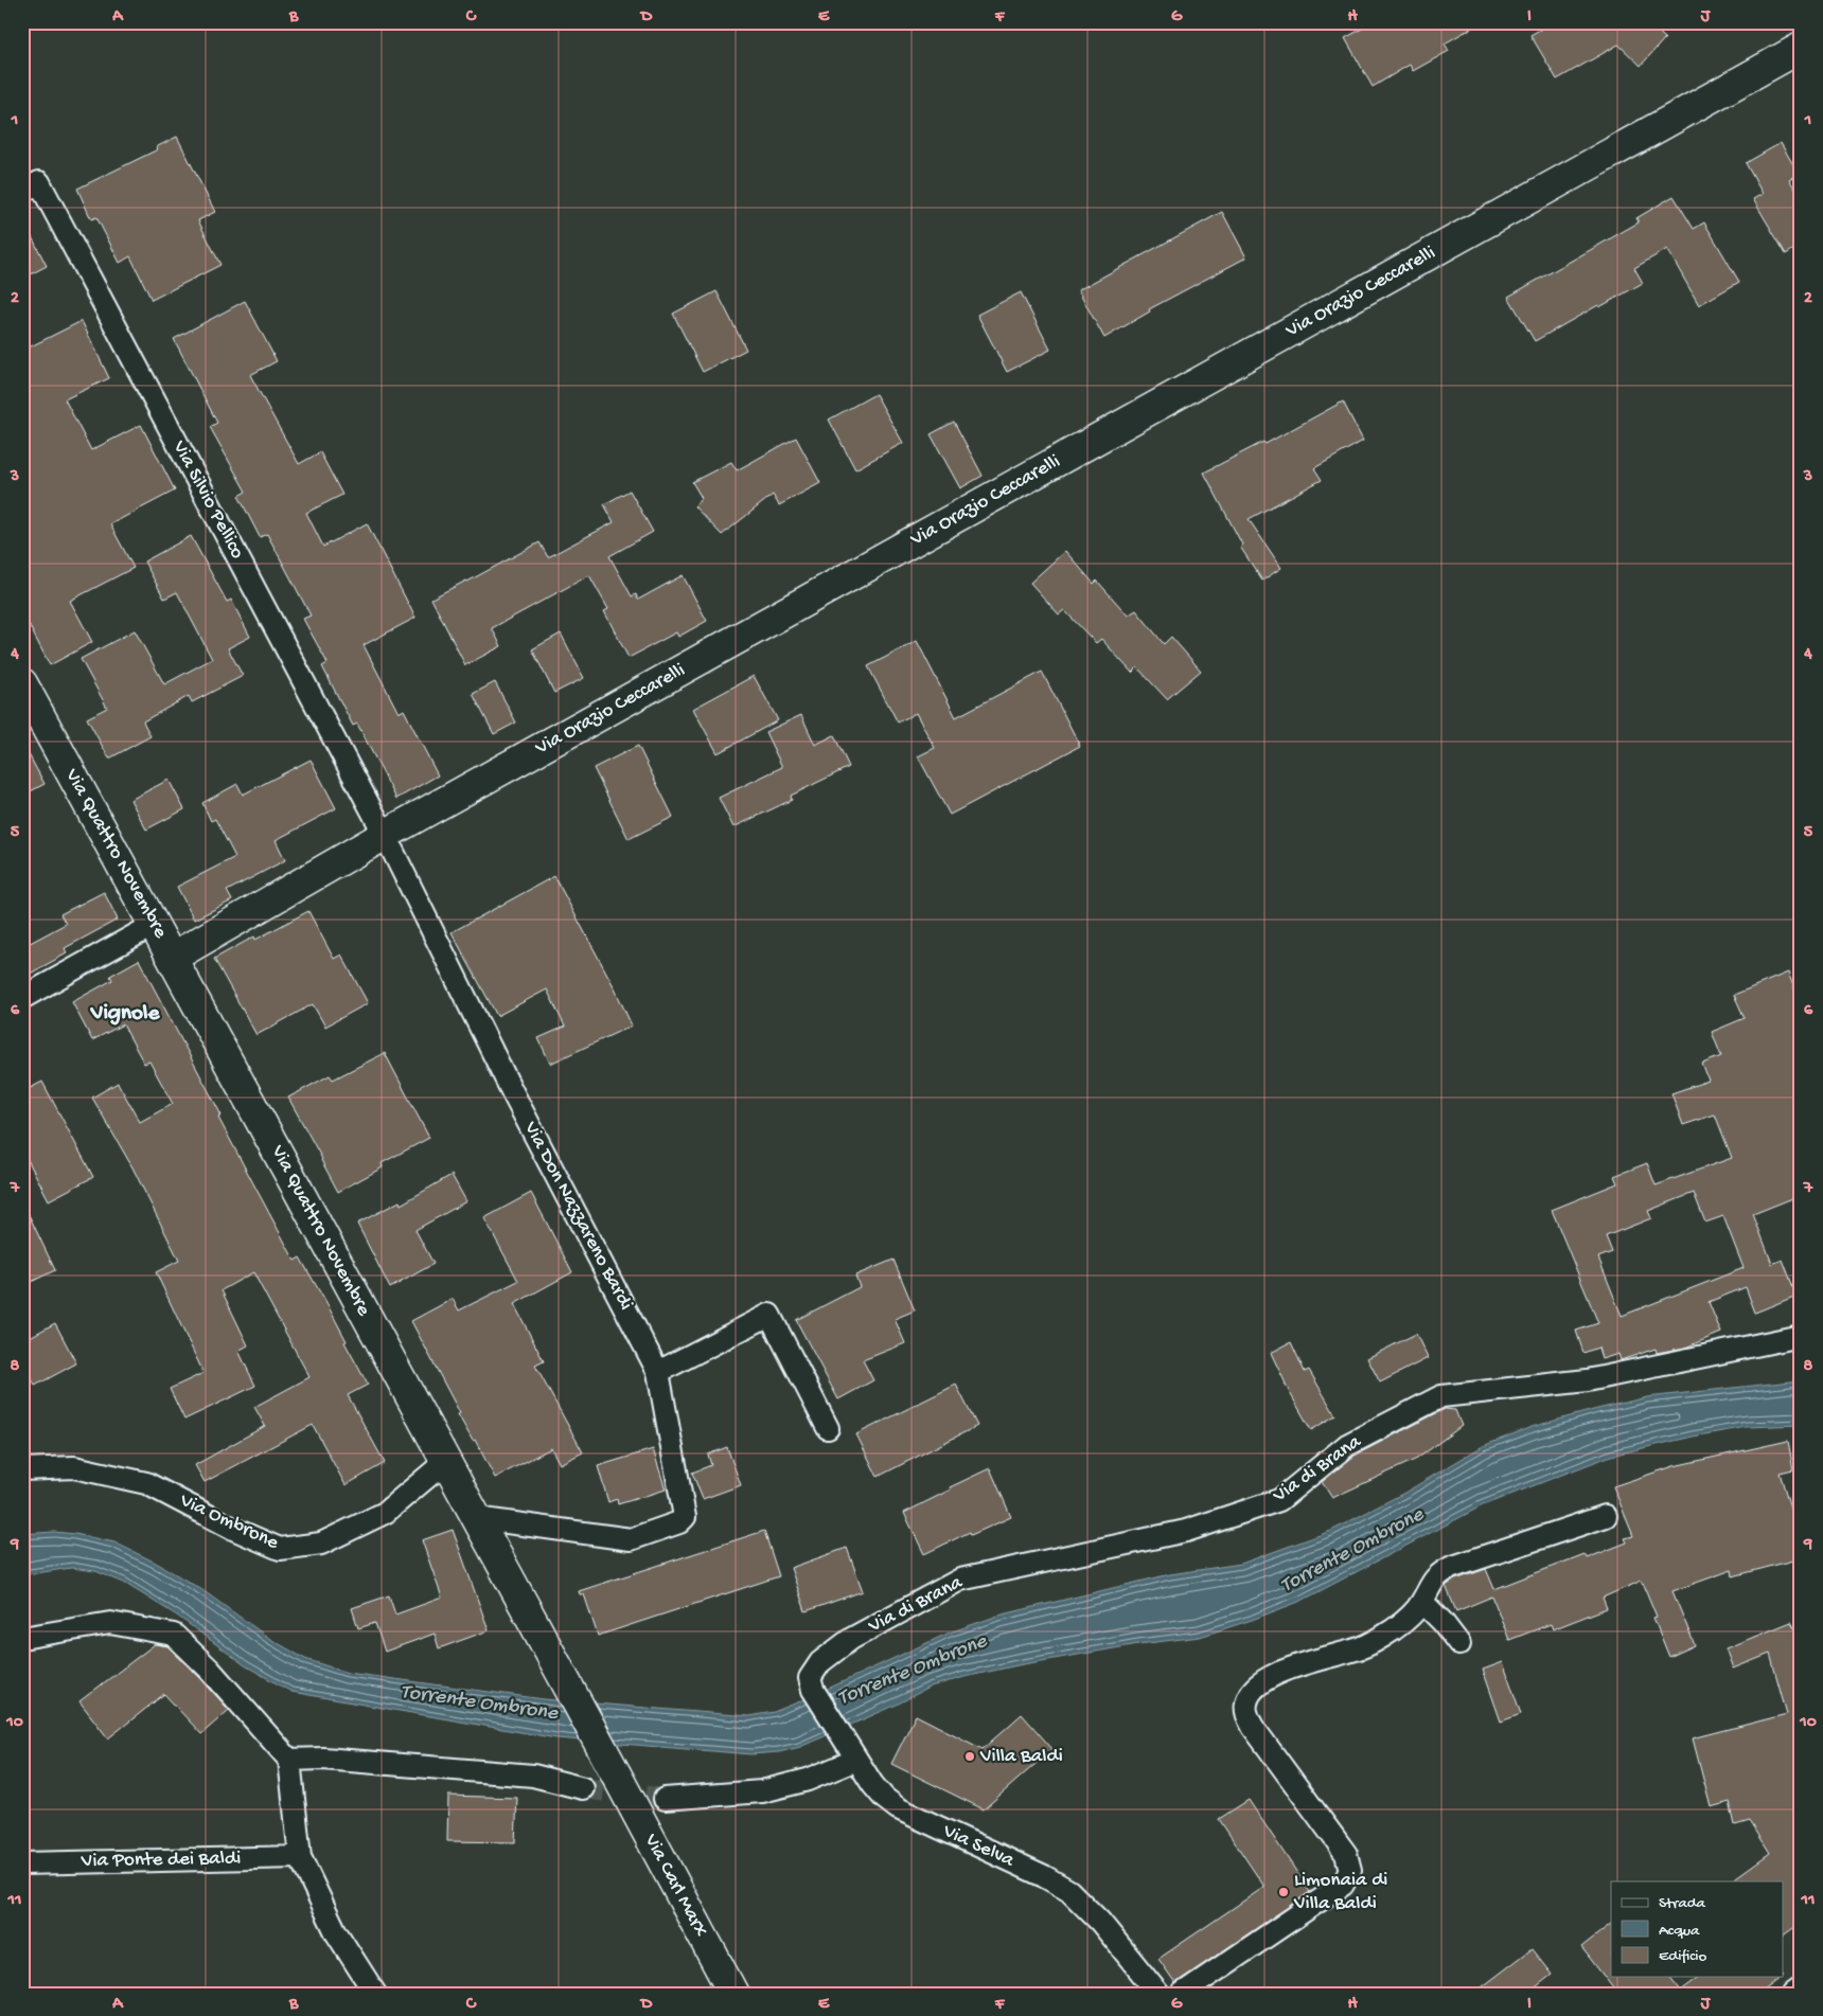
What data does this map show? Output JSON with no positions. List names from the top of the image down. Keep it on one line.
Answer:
{"streets":{"street":["Via Orazio Ceccarelli","Via Silvio Pellico","Via Quattro Novembre","Via Don Nazzareno Bardi","Via di Brana","Via Ombrone","Via Selva","Via Ponte dei Baldi","Via Carl Marx"]},"crossings":[["Via Orazio Ceccarelli","Via Silvio Pellico"],["Via Orazio Ceccarelli","Via Quattro Novembre"],["Via Orazio Ceccarelli","Via Don Nazzareno Bardi"],["Via Silvio Pellico","Via Don Nazzareno Bardi"],["Via Quattro Novembre","Via Don Nazzareno Bardi"],["Via Quattro Novembre","Via Ombrone"],["Via Quattro Novembre","Via Carl Marx"],["Via di Brana","Via Selva"]],"districts":["Vignole"],"water":["Torrente Ombrone"],"places":["Villa Baldi","Limonaia di Villa Baldi"],"legend":["Strada","Acqua","Edificio"],"grid":{"columns":["A","B","C","D","E","F","G","H","I","J"],"rows":["1","2","3","4","5","6","7","8","9","10","11"]}}
